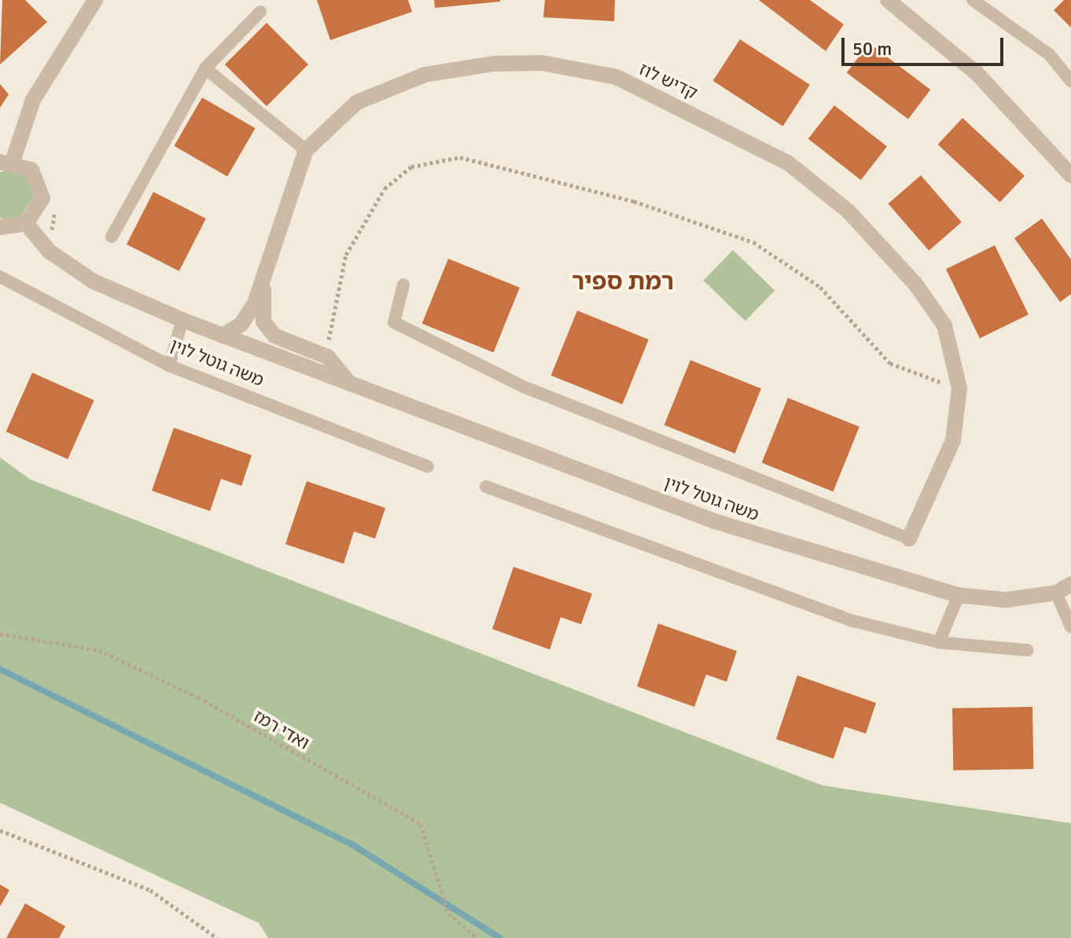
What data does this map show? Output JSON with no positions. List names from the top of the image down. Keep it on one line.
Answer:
{"streets":{"street":["קדיש לוז","משה גוטל לוין"],"path":["ואדי רמז"]},"crossings":[["קדיש לוז","משה גוטל לוין"]],"districts":["רמת ספיר"],"scale_bar":"50 m"}
